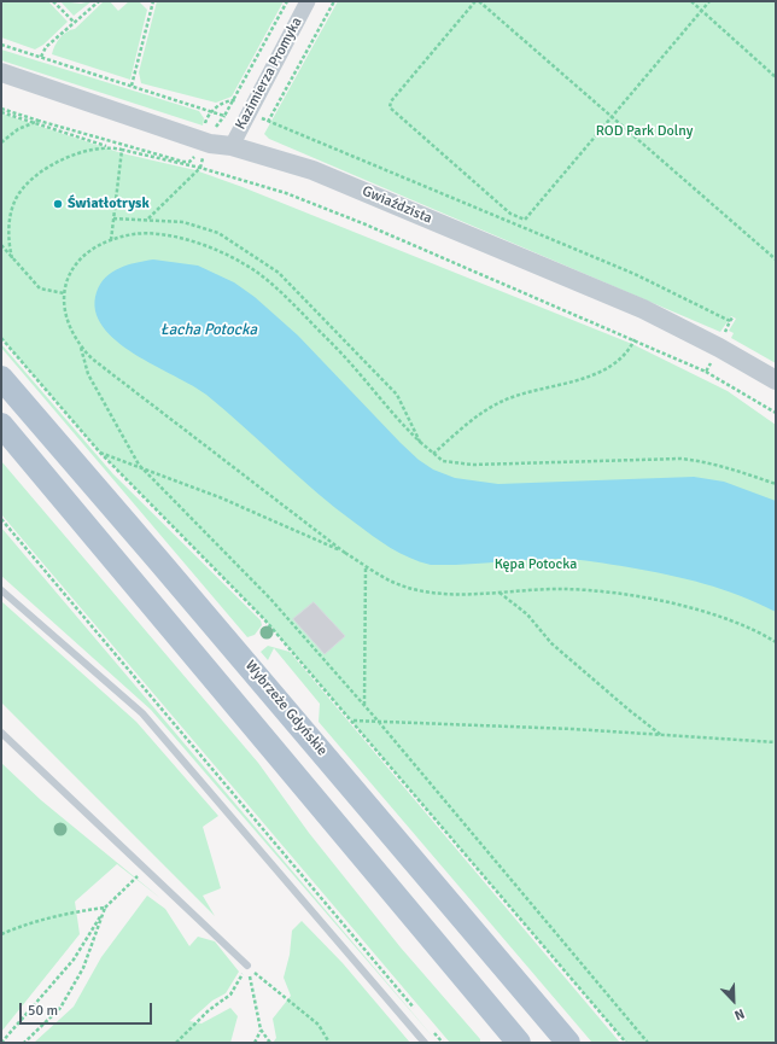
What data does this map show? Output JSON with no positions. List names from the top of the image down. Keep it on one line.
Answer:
{"streets":{"main road":["Wybrzeże Gdyńskie"],"street":["Kazimierza Promyka","Gwiaździsta"]},"crossings":[["Kazimierza Promyka","Gwiaździsta"]],"water":["Łacha Potocka"],"parks":["ROD Park Dolny","Kępa Potocka"],"places":["Światłotrysk"],"scale_bar":"50 m","north":"bottom right"}
